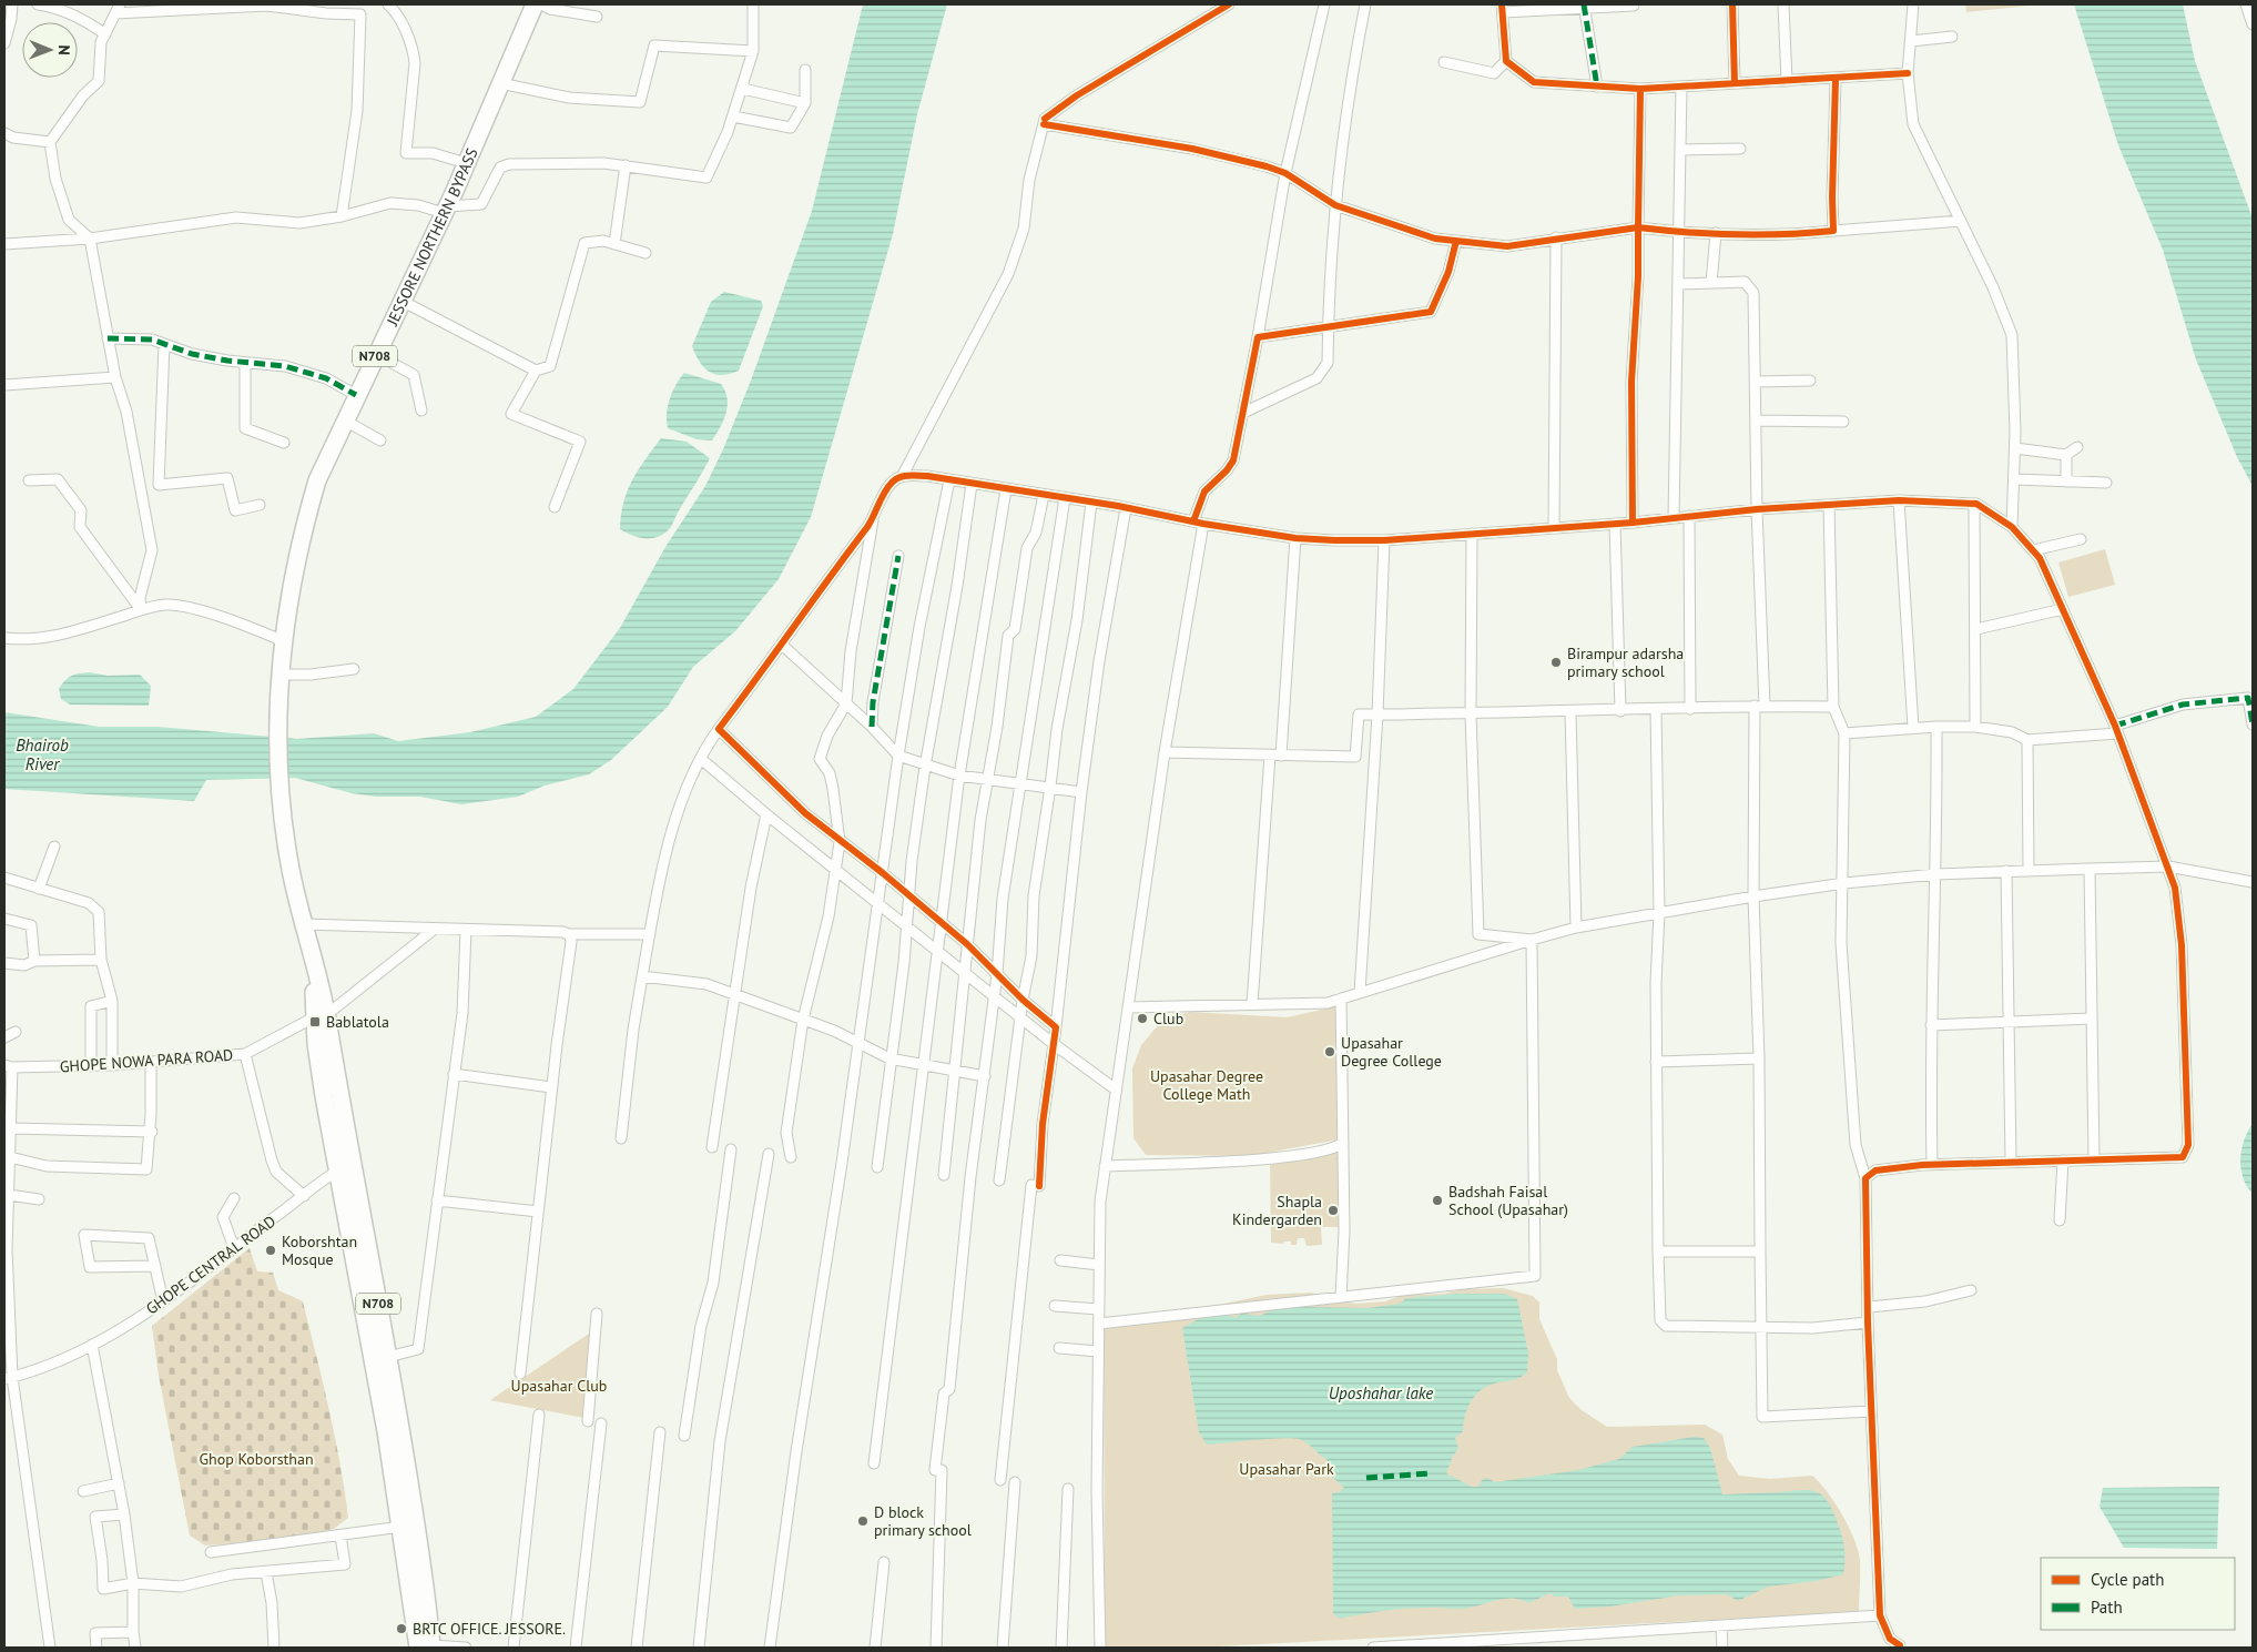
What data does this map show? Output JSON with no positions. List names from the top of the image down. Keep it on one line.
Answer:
{"streets":{"highway":["JESSORE NORTHERN BYPASS","N708"],"street":["GHOPE NOWA PARA ROAD","GHOPE CENTRAL ROAD"]},"crossings":[["JESSORE NORTHERN BYPASS","N708"],["N708","GHOPE NOWA PARA ROAD"],["N708","GHOPE CENTRAL ROAD"]],"water":["Bhairob River","Uposhahar lake"],"parks":["Upasahar Degree College Math","Upasahar Club","Ghop Koborsthan","Upasahar Park"],"places":{"other":["Birampur adarsha primary school","Club","Upasahar Degree College","Badshah Faisal School (Upasahar)","Shapla Kindergarden","Koborshtan Mosque","D block primary school","BRTC OFFICE. JESSORE."],"transit":["Bablatola"]},"legend":["Cycle path","Path"],"north":"right"}
